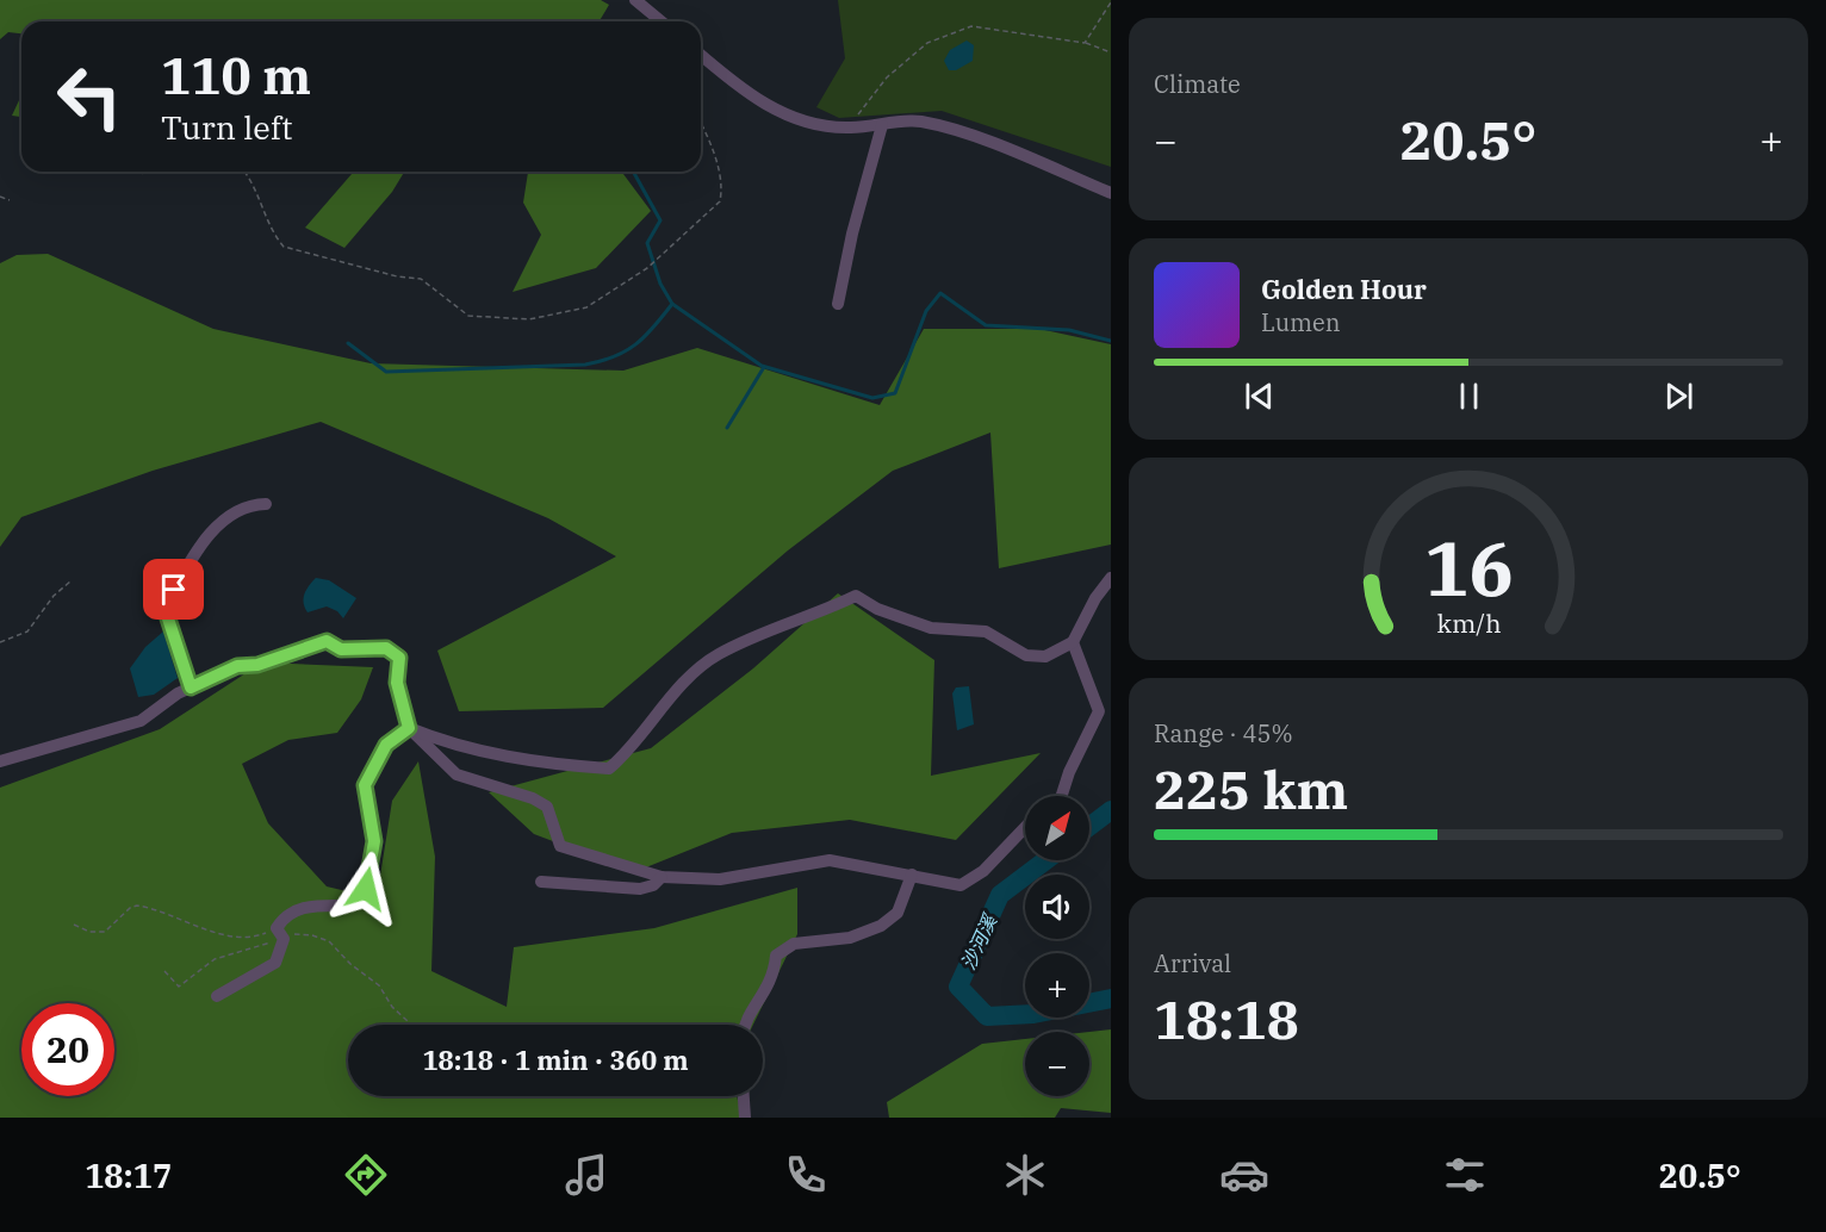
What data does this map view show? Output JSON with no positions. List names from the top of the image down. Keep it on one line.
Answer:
{"water":["沙河溪"],"north":"top right","page":{"tile":["Climate",["Range · 45%","225 km"],["Arrival","18:18"]],"turn":["110 m","Turn left"],"heat":["−","20.5°","+"],"song":["Golden Hour","Lumen"],"map_buttons":["+","−"],"limit":"20","trip":"18:18 · 1 min · 360 m","tabs":["18:17","20.5°"],"gauge":["16","km/h"]}}
